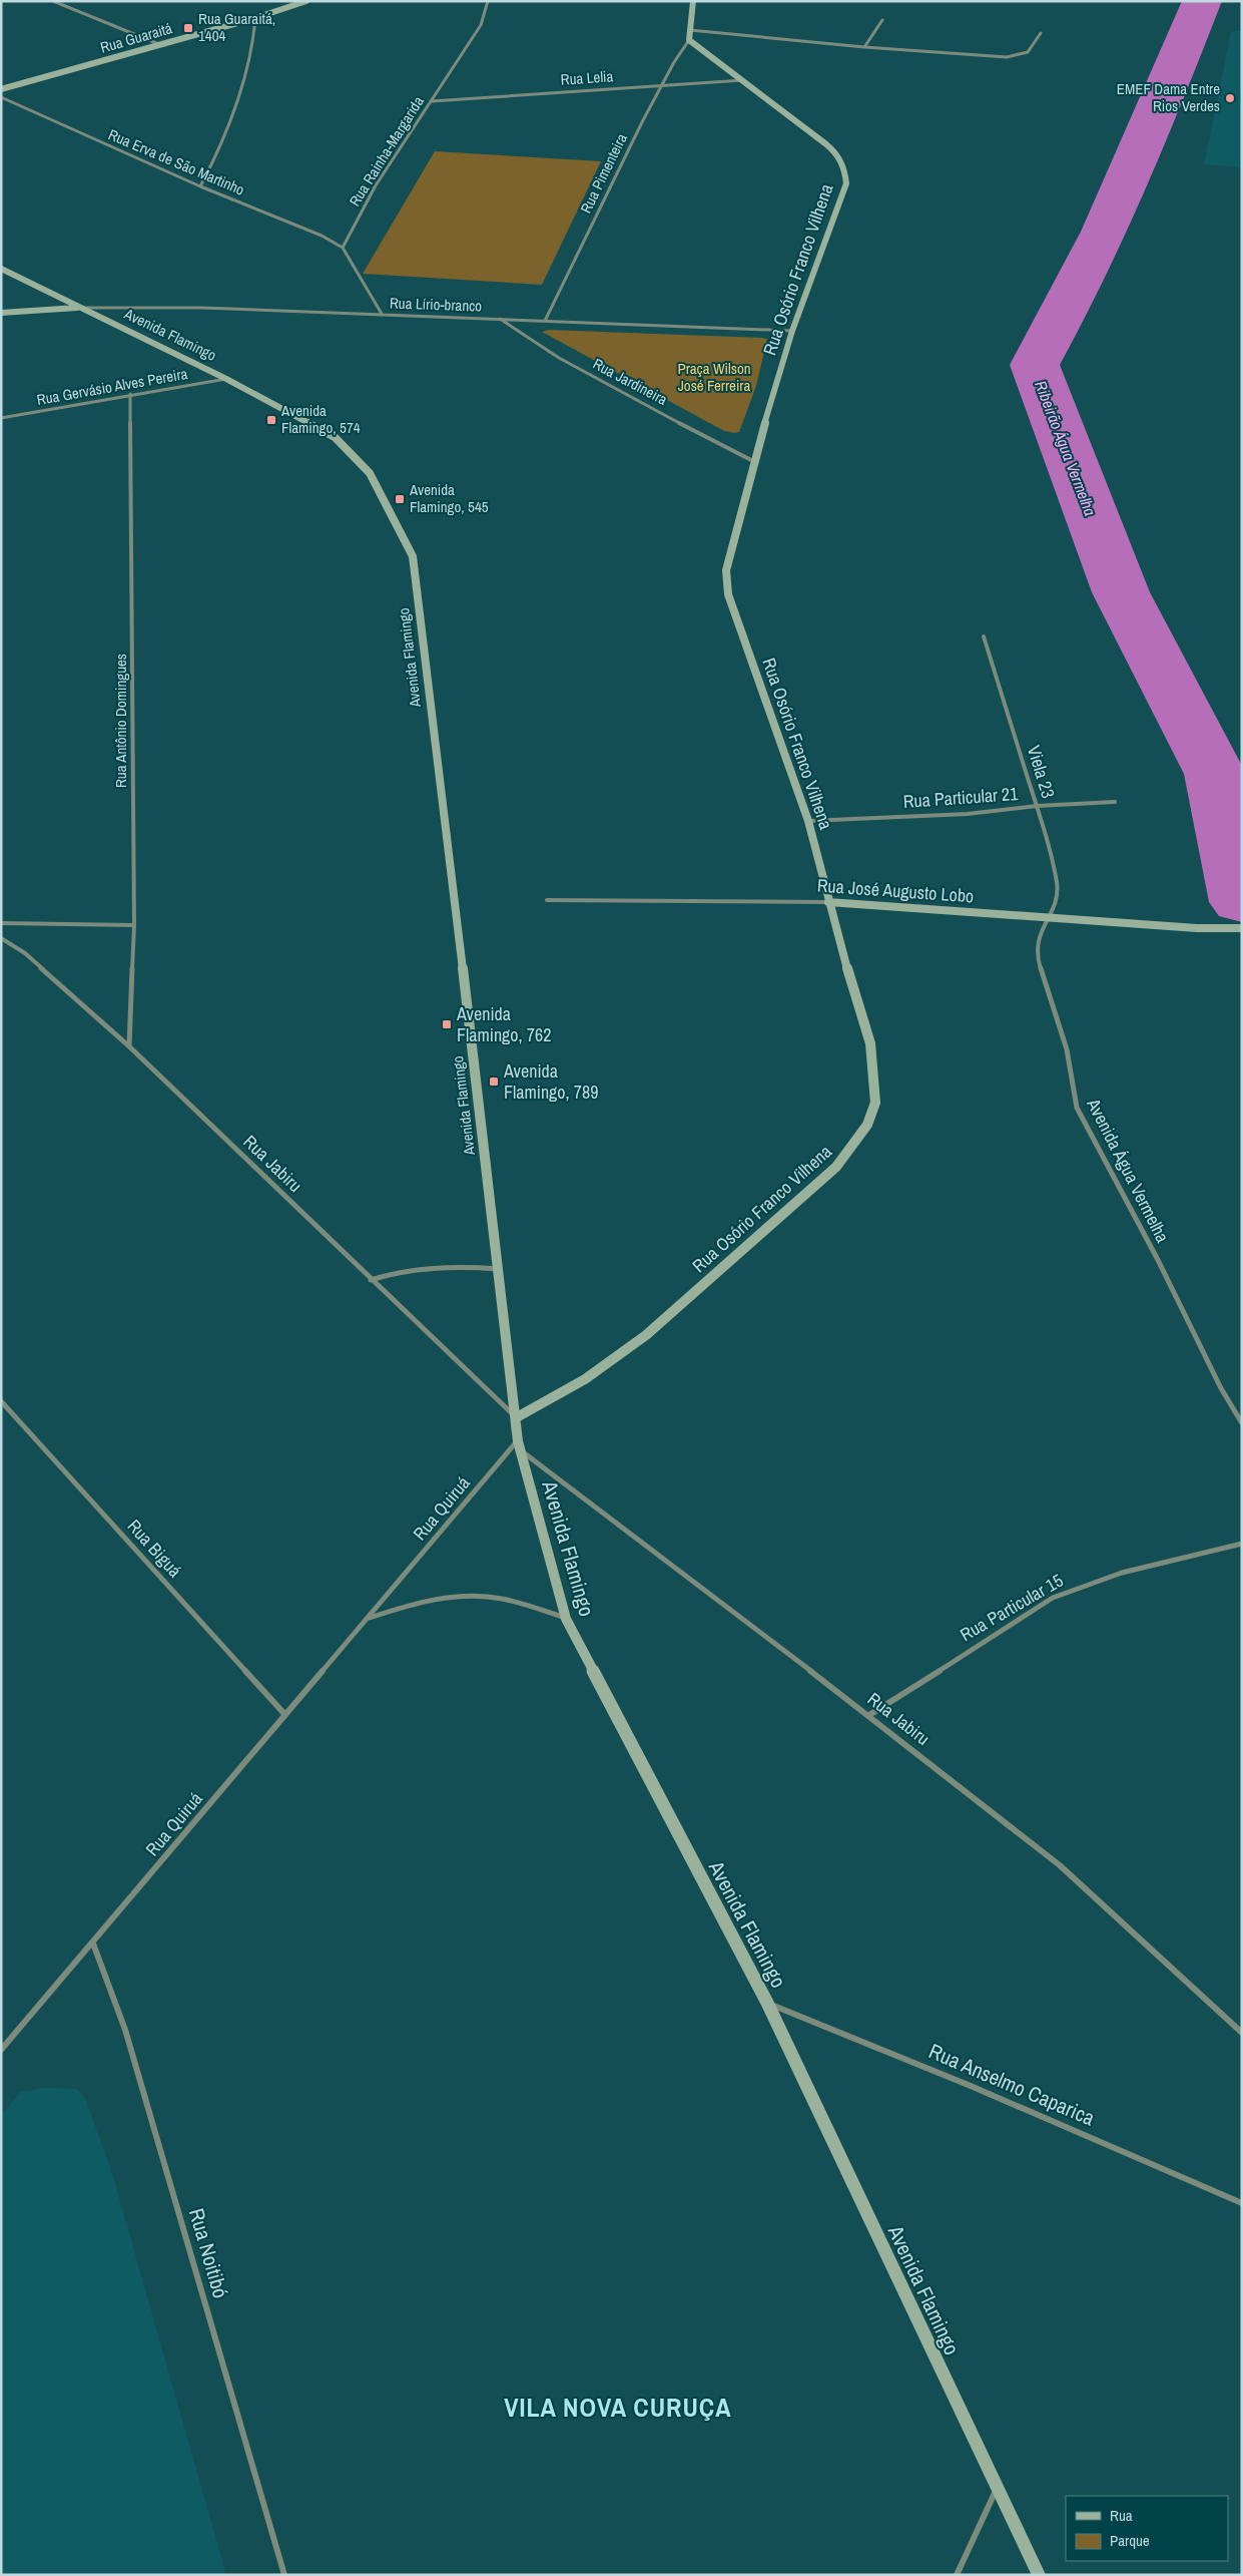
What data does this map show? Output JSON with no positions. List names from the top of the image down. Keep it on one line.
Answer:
{"streets":{"street":["Rua Guaraitá","Rua Lelia","Rua Rainha-Margarida","Rua Erva de São Martinho","Rua Pimenteira","Rua Osório Franco Vilhena","Rua Lírio-branco","Avenida Flamingo","Rua Jardineira","Rua Gervásio Alves Pereira","Rua Antônio Domingues","Viela 23","Rua Particular 21","Rua José Augusto Lobo","Rua Jabiru","Avenida Água Vermelha","Rua Quiruá","Rua Biguá","Rua Particular 15","Rua Anselmo Caparica","Rua Noitibó"]},"crossings":[["Rua Lelia","Rua Rainha-Margarida"],["Rua Lelia","Rua Pimenteira"],["Rua Lelia","Rua Osório Franco Vilhena"],["Rua Rainha-Margarida","Rua Erva de São Martinho"],["Rua Pimenteira","Rua Osório Franco Vilhena"],["Rua Pimenteira","Rua Lírio-branco"],["Rua Osório Franco Vilhena","Rua Lírio-branco"],["Rua Osório Franco Vilhena","Avenida Flamingo"],["Rua Osório Franco Vilhena","Rua Jardineira"],["Rua Osório Franco Vilhena","Rua Particular 21"],["Rua Osório Franco Vilhena","Rua José Augusto Lobo"],["Rua Osório Franco Vilhena","Rua Jabiru"],["Rua Lírio-branco","Avenida Flamingo"],["Rua Lírio-branco","Rua Jardineira"],["Avenida Flamingo","Rua Gervásio Alves Pereira"],["Avenida Flamingo","Rua Jabiru"],["Avenida Flamingo","Rua Quiruá"],["Avenida Flamingo","Rua Anselmo Caparica"],["Rua Gervásio Alves Pereira","Rua Antônio Domingues"],["Rua Antônio Domingues","Rua Jabiru"],["Viela 23","Rua Particular 21"],["Viela 23","Rua José Augusto Lobo"],["Viela 23","Avenida Água Vermelha"],["Rua José Augusto Lobo","Avenida Água Vermelha"],["Rua Jabiru","Rua Quiruá"],["Rua Jabiru","Rua Particular 15"],["Rua Quiruá","Rua Biguá"],["Rua Quiruá","Rua Noitibó"]],"districts":["VILA NOVA CURUÇA"],"water":["Ribeirão Água Vermelha"],"parks":["Praça Wilson José Ferreira"],"places":{"transit":["Rua Guaraitá, 1404","Avenida Flamingo, 574","Avenida Flamingo, 545","Avenida Flamingo, 762","Avenida Flamingo, 789"],"other":["EMEF Dama Entre Rios Verdes"]},"legend":["Rua","Parque"]}
